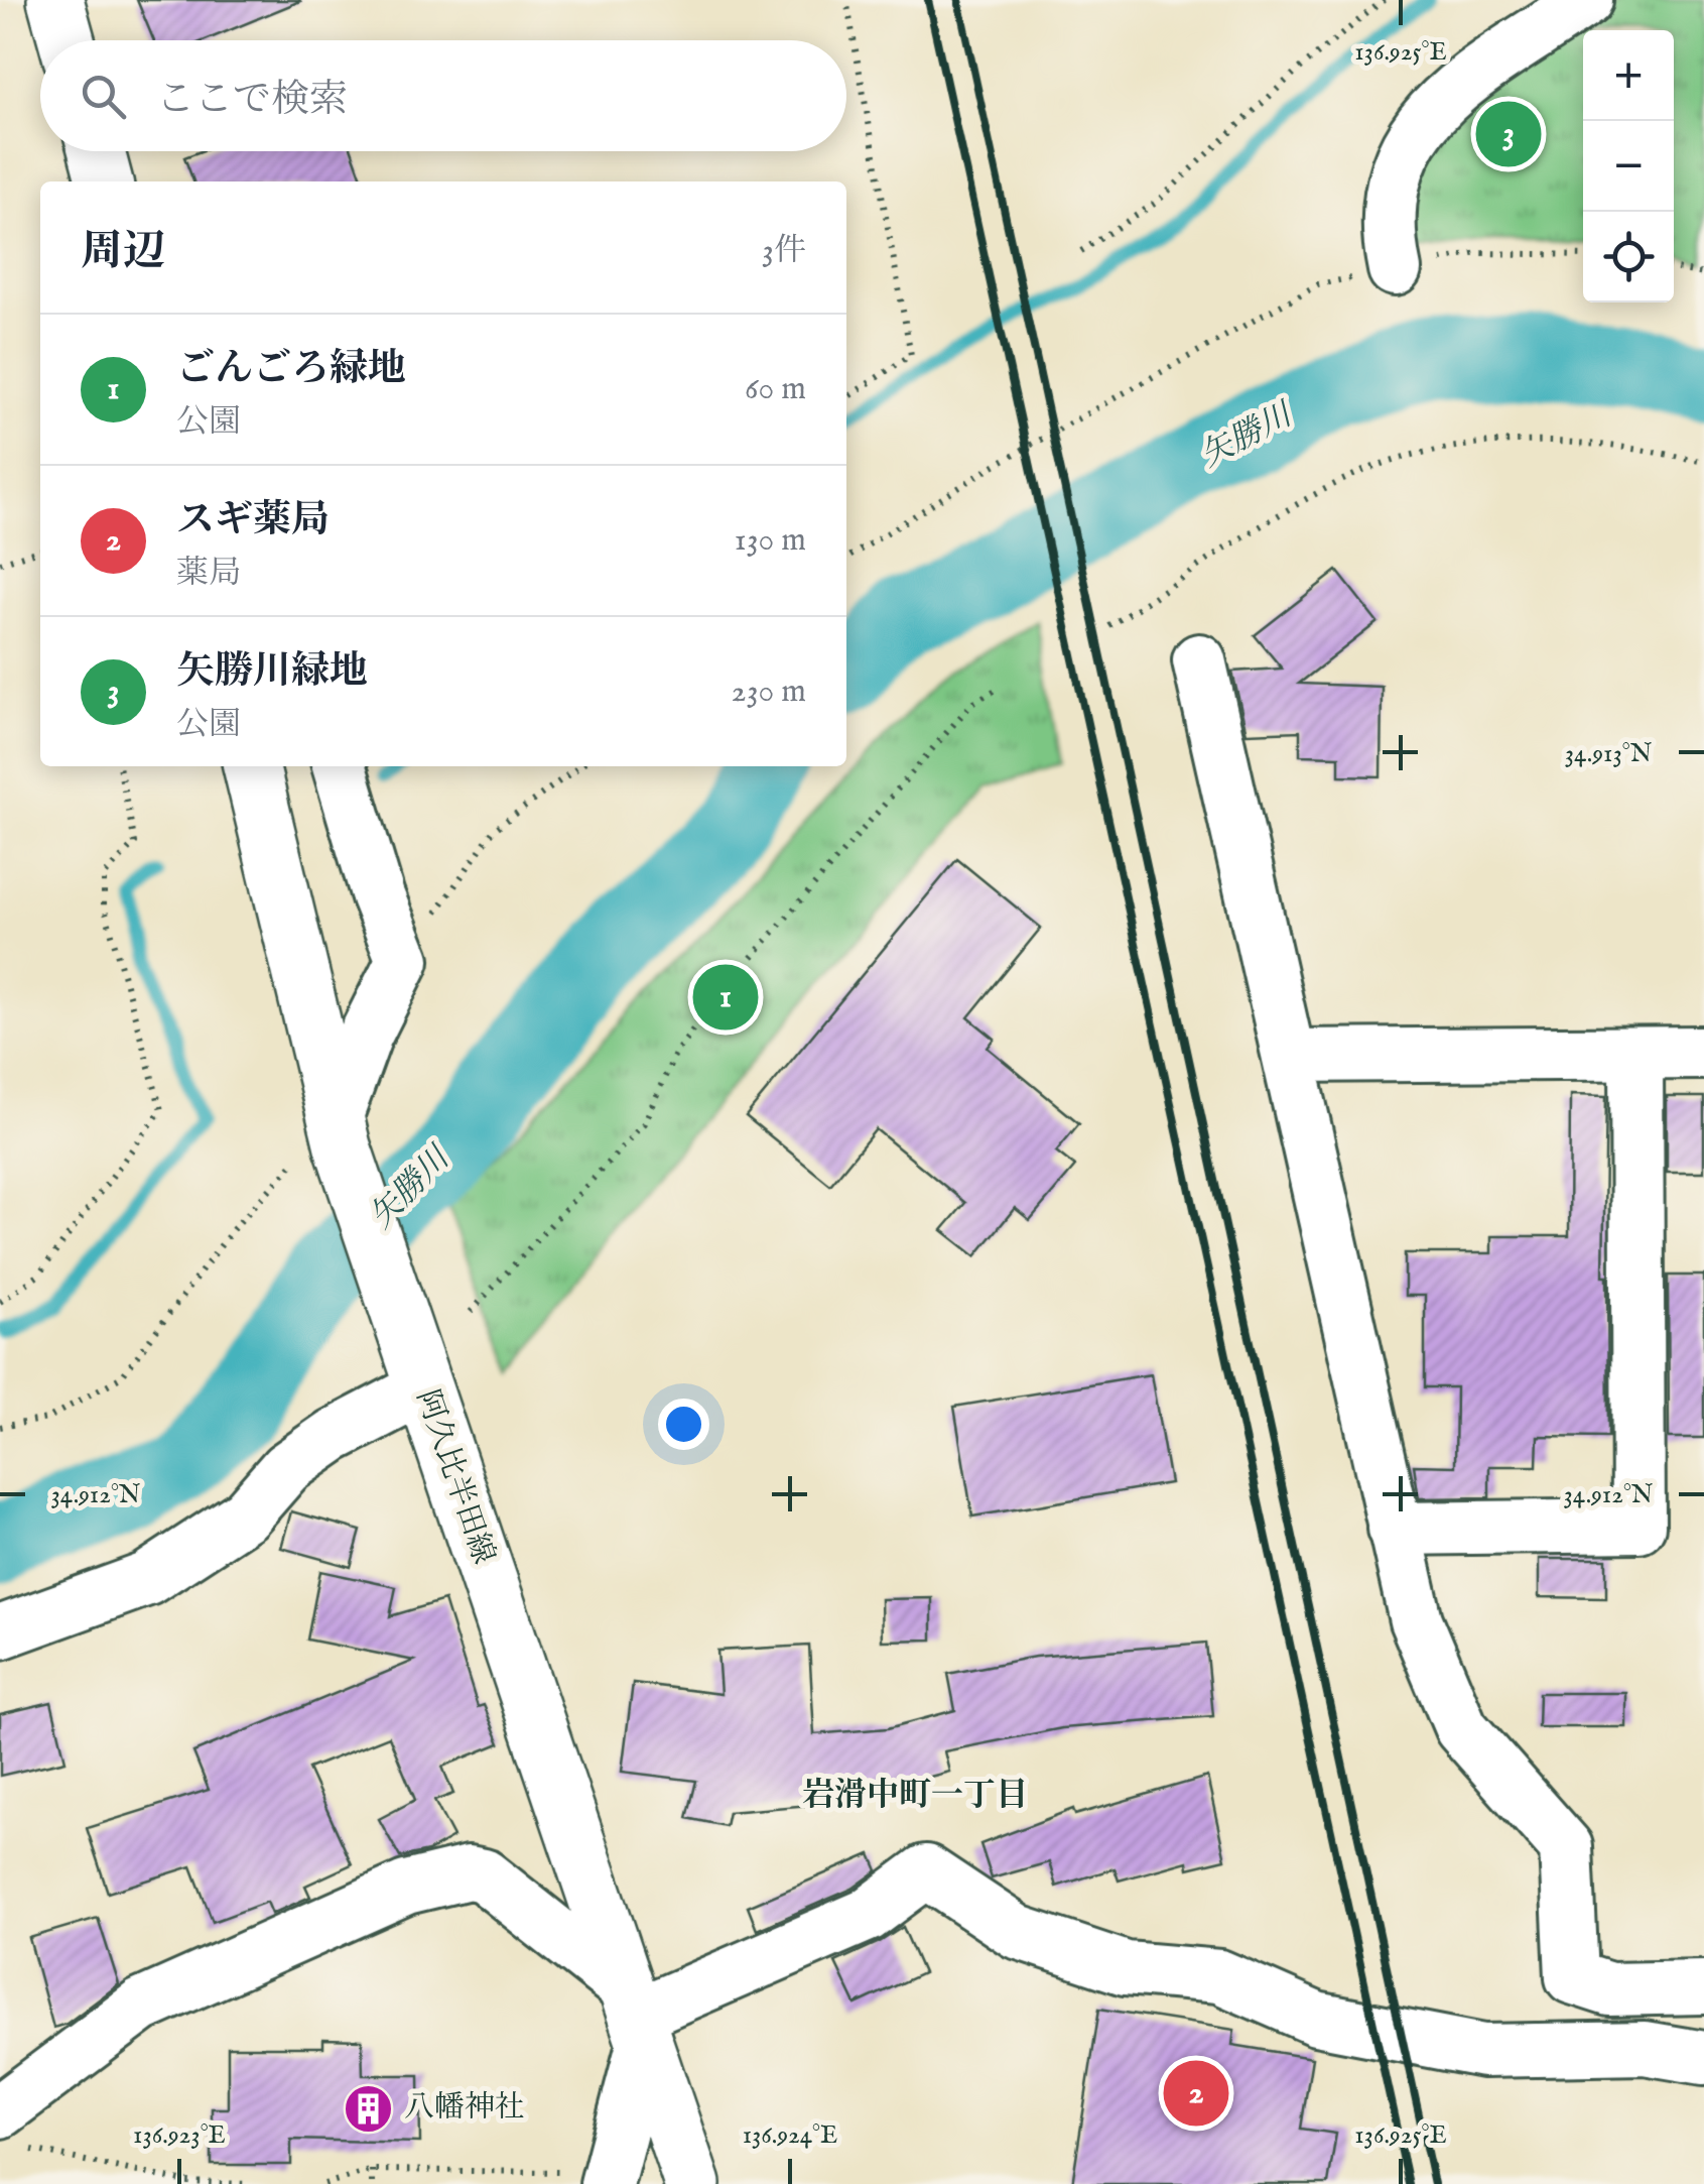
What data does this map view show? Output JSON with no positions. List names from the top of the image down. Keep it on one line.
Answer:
{"streets":{"main road":["阿久比半田線"]},"districts":["岩滑中町一丁目"],"water":["矢勝川"],"places":{"building":["八幡神社"]},"page":{"map_buttons":["+","−"],"search":"ここで検索","pins":["3","1","2"],"heading":["周辺","3件"],"list":[{"mark":"1","name":"ごんごろ緑地","note":"公園","value":"60 m"},{"mark":"2","name":"スギ薬局","note":"薬局","value":"130 m"},{"mark":"3","name":"矢勝川緑地","note":"公園","value":"230 m"}]},"coordinates":["136.925°E","34.913°N","34.912°N","136.923°E","136.924°E"]}
